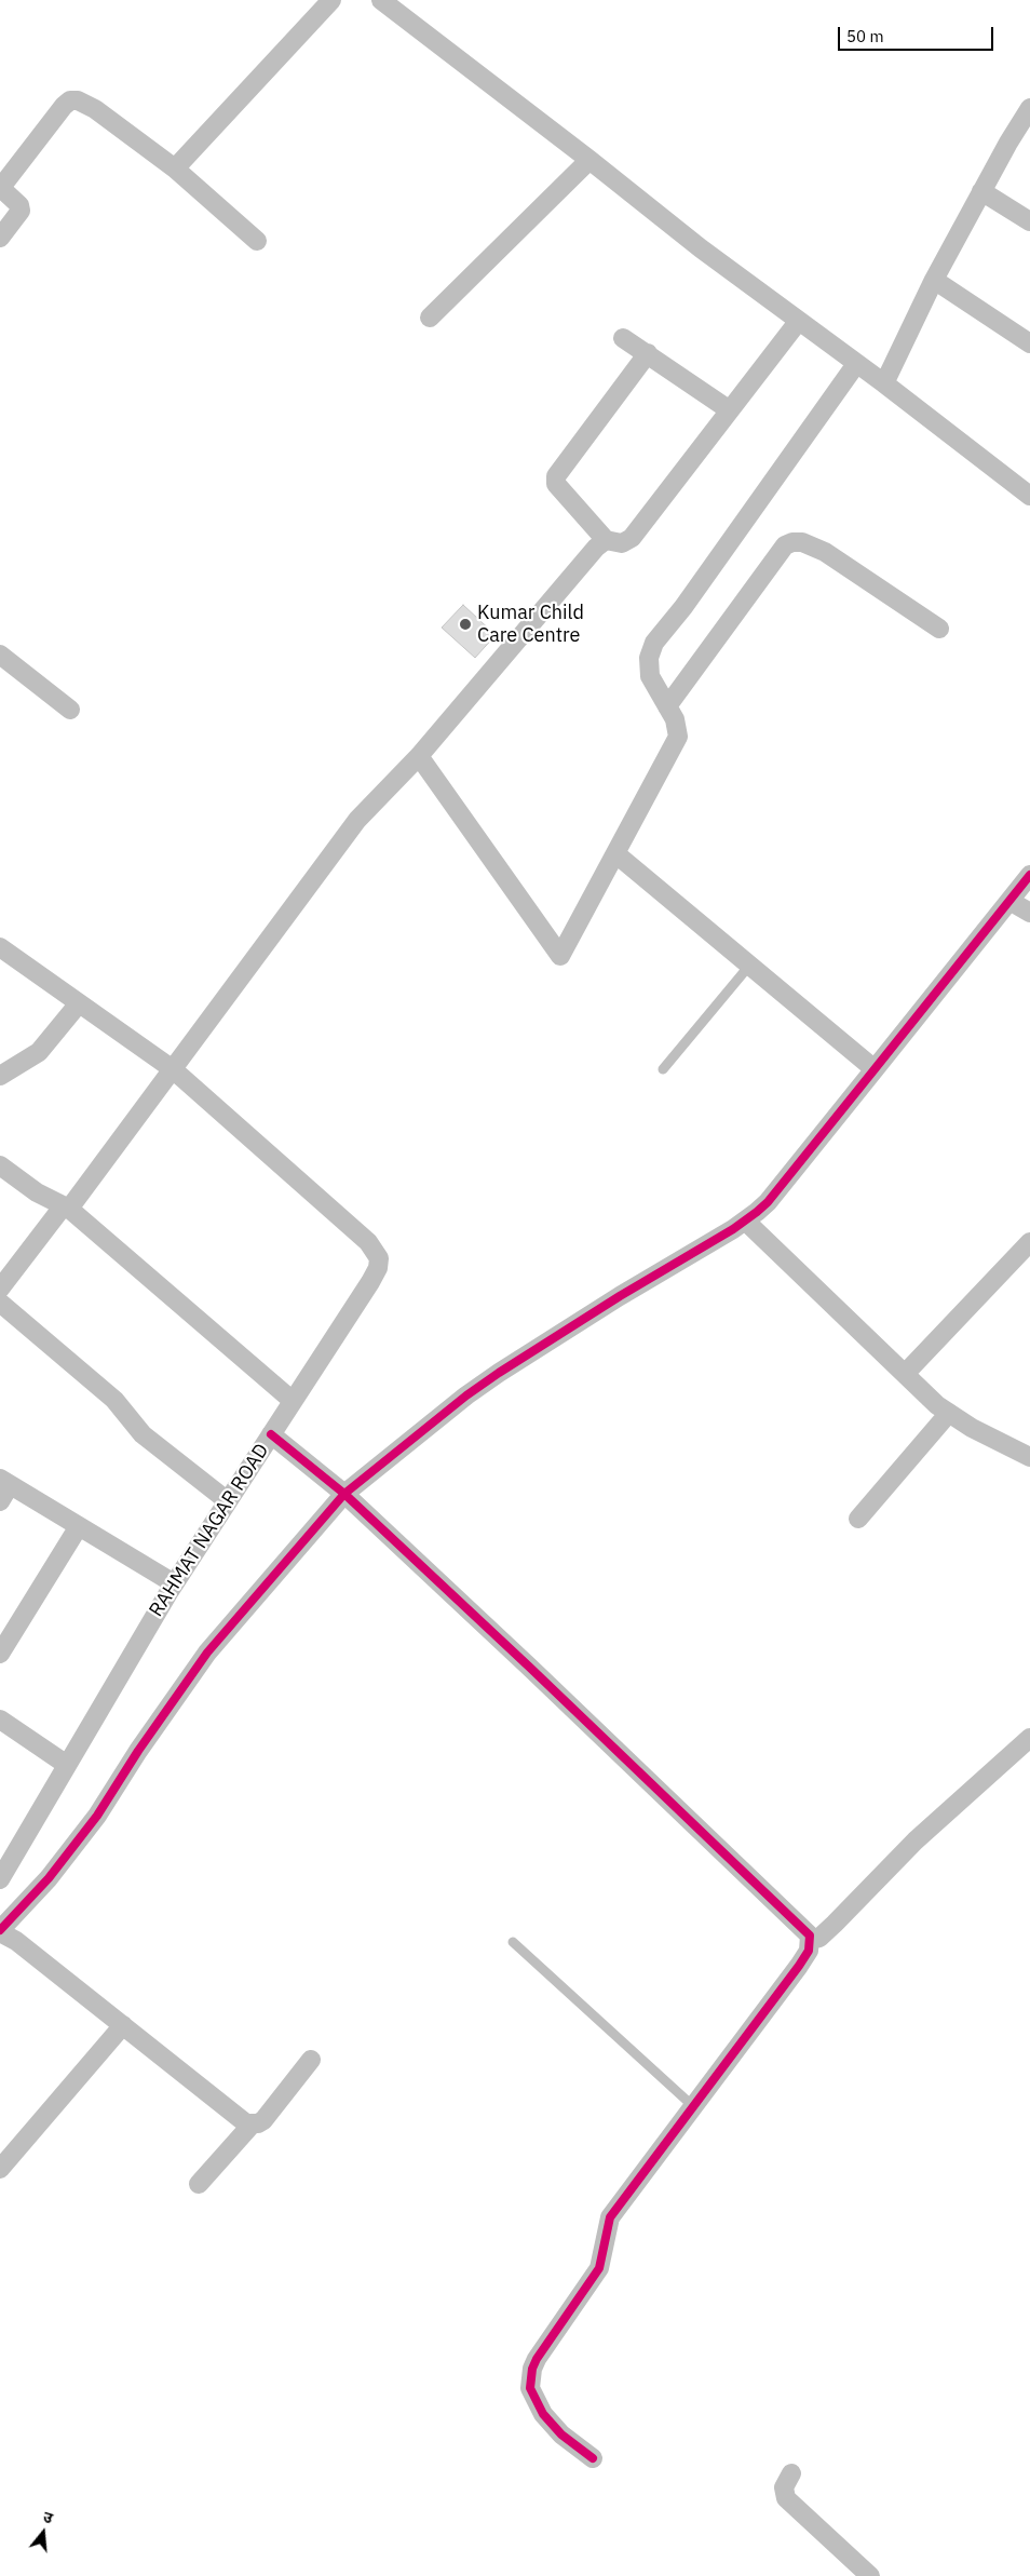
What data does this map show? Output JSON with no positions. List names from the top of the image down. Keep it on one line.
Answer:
{"streets":{"street":["RAHMAT NAGAR ROAD"]},"places":["Kumar Child Care Centre"],"scale_bar":"50 m","north":"top"}
